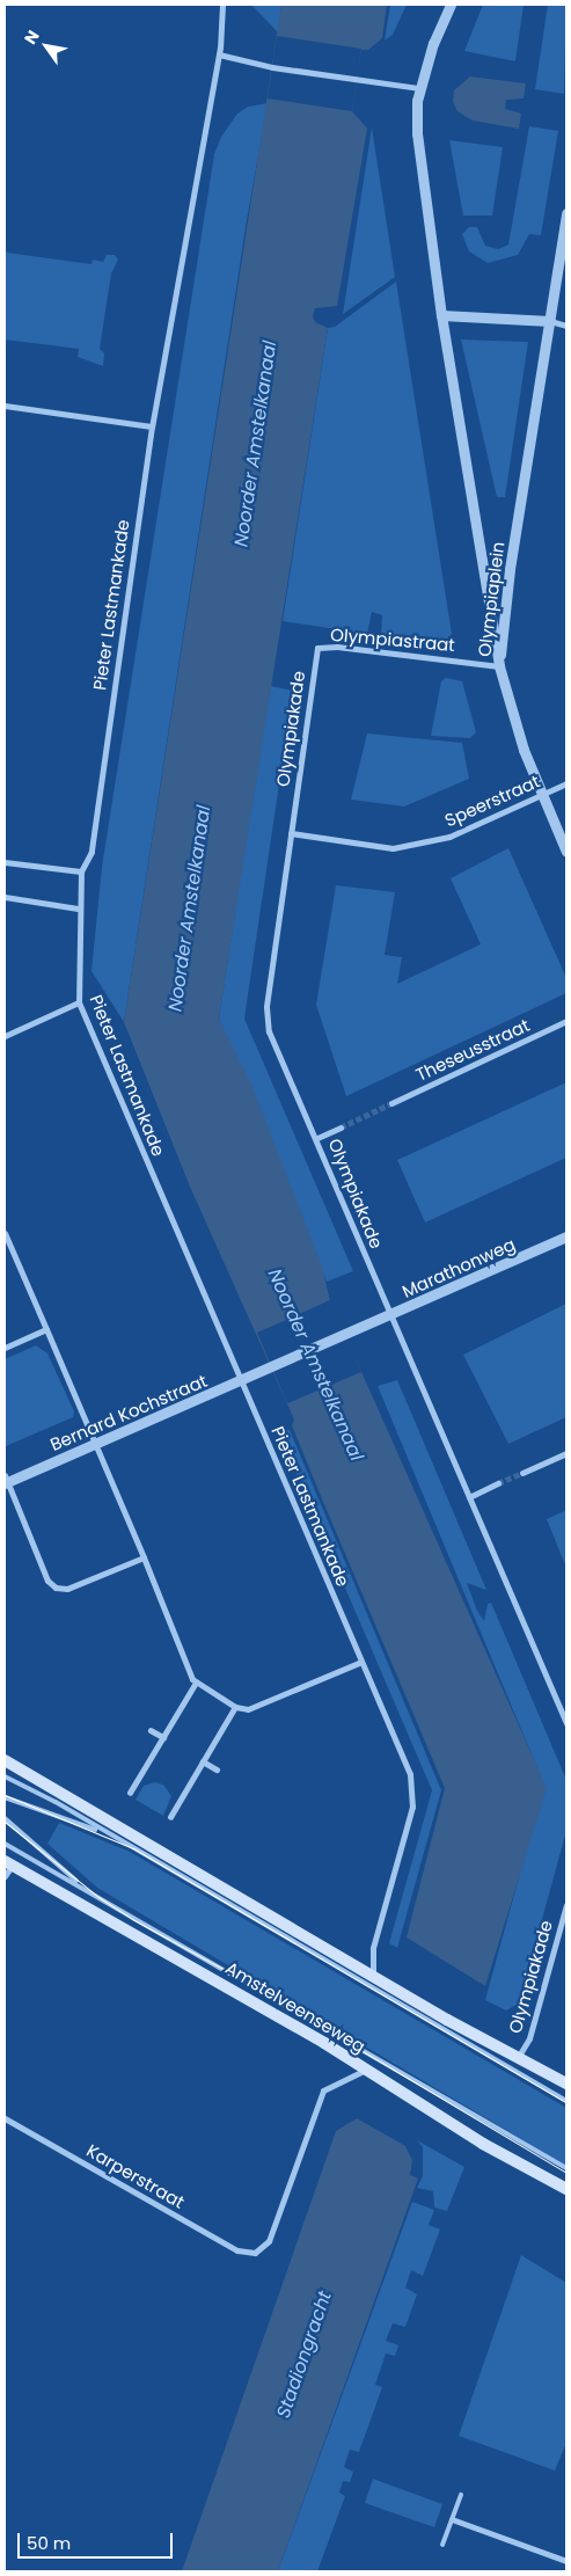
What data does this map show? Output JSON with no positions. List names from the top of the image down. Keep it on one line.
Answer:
{"streets":{"main road":["Amstelveenseweg"],"street":["Olympiaplein","Pieter Lastmankade","Olympiastraat","Olympiakade","Speerstraat","Theseusstraat","Marathonweg","Bernard Kochstraat","Karperstraat"]},"crossings":[["Olympiaplein","Olympiastraat"],["Pieter Lastmankade","Bernard Kochstraat"],["Olympiastraat","Olympiakade"],["Olympiakade","Speerstraat"],["Olympiakade","Marathonweg"],["Marathonweg","Bernard Kochstraat"],["Amstelveenseweg","Karperstraat"]],"water":["Noorder Amstelkanaal","Stadiongracht"],"scale_bar":"50 m","north":"top left"}
